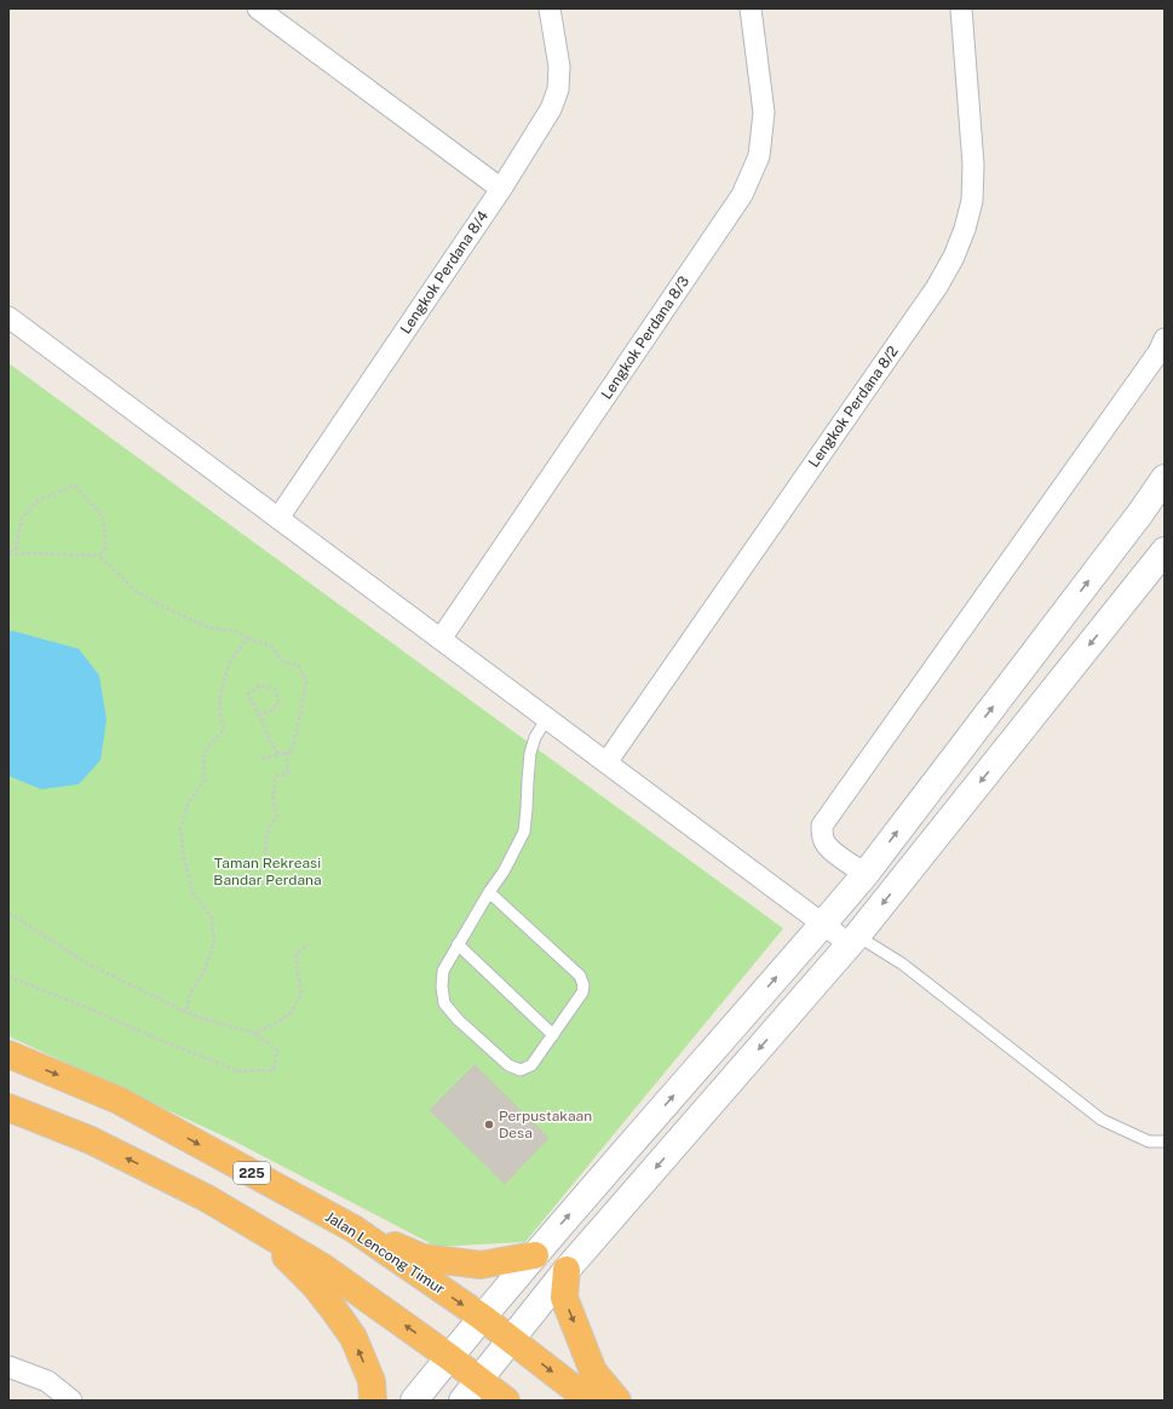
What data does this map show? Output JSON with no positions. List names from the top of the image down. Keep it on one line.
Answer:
{"streets":{"highway":["225","Jalan Lencong Timur"],"street":["Lengkok Perdana 8/4","Lengkok Perdana 8/3","Lengkok Perdana 8/2"]},"parks":["Taman Rekreasi Bandar Perdana"],"places":["Perpustakaan Desa"]}
